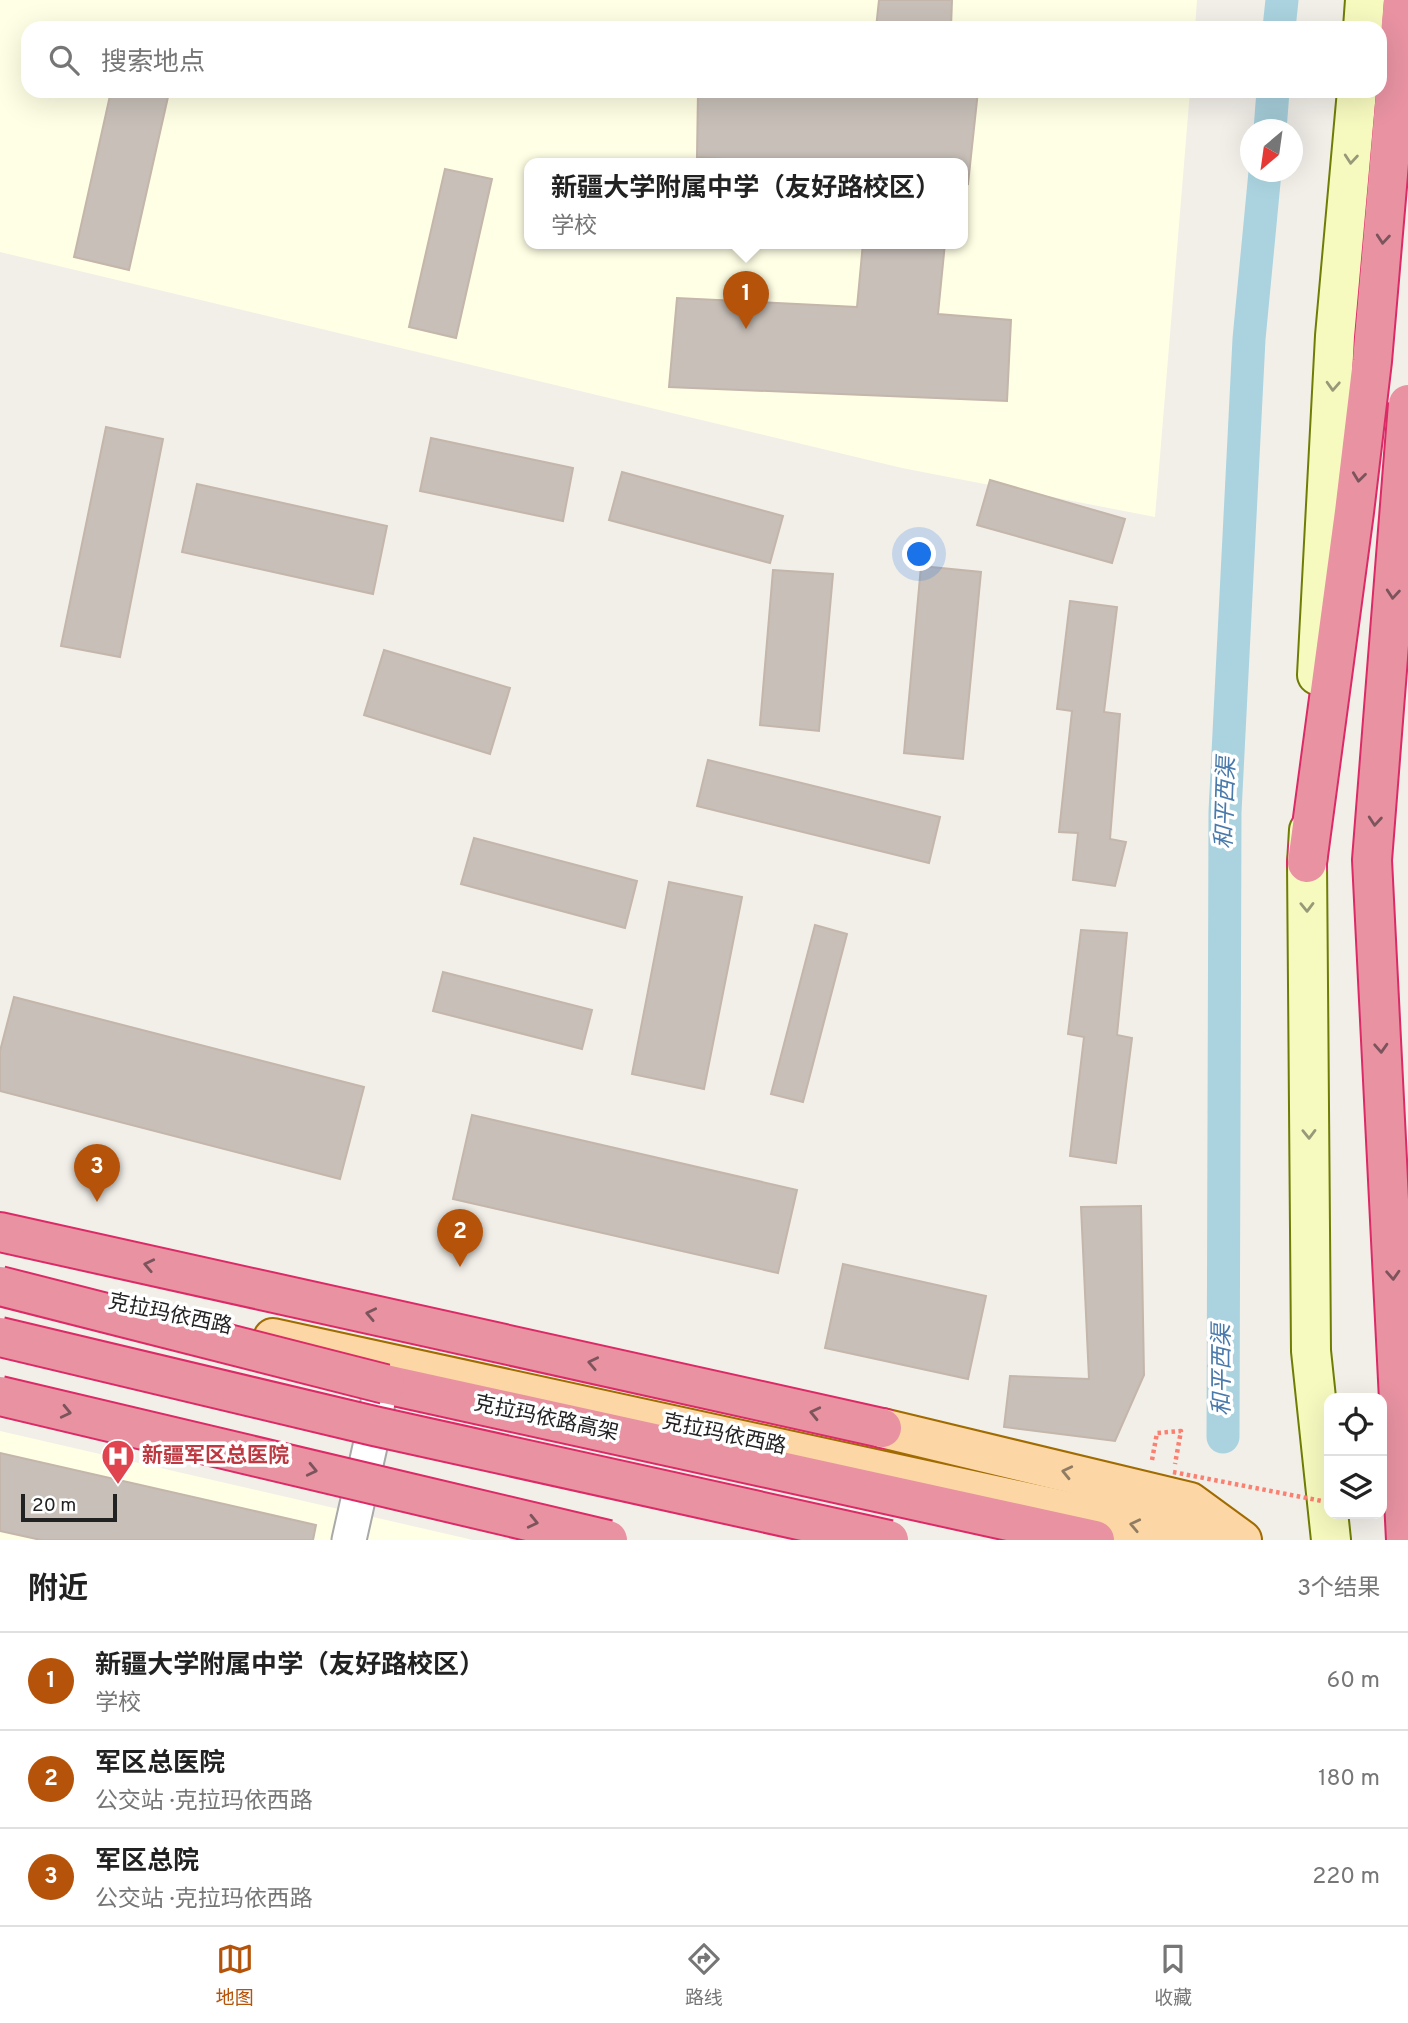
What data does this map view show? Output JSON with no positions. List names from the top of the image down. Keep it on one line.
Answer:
{"streets":{"highway":["克拉玛依路高架"],"main road":["克拉玛依西路"]},"water":["和平西渠"],"places":{"hospital":["新疆军区总医院"]},"scale_bar":"20 m","north":"bottom left","page":{"search":"搜索地点","popup":["新疆大学附属中学（友好路校区）","学校"],"pins":["1","3","2"],"scale":"20 m","heading":["附近","3个结果"],"list":[{"mark":"1","name":"新疆大学附属中学（友好路校区）","note":"学校","value":"60 m"},{"mark":"2","name":"军区总医院","note":"公交站 · 克拉玛依西路","value":"180 m"},{"mark":"3","name":"军区总院","note":"公交站 · 克拉玛依西路","value":"220 m"}],"nav":["地图","路线","收藏"]}}
